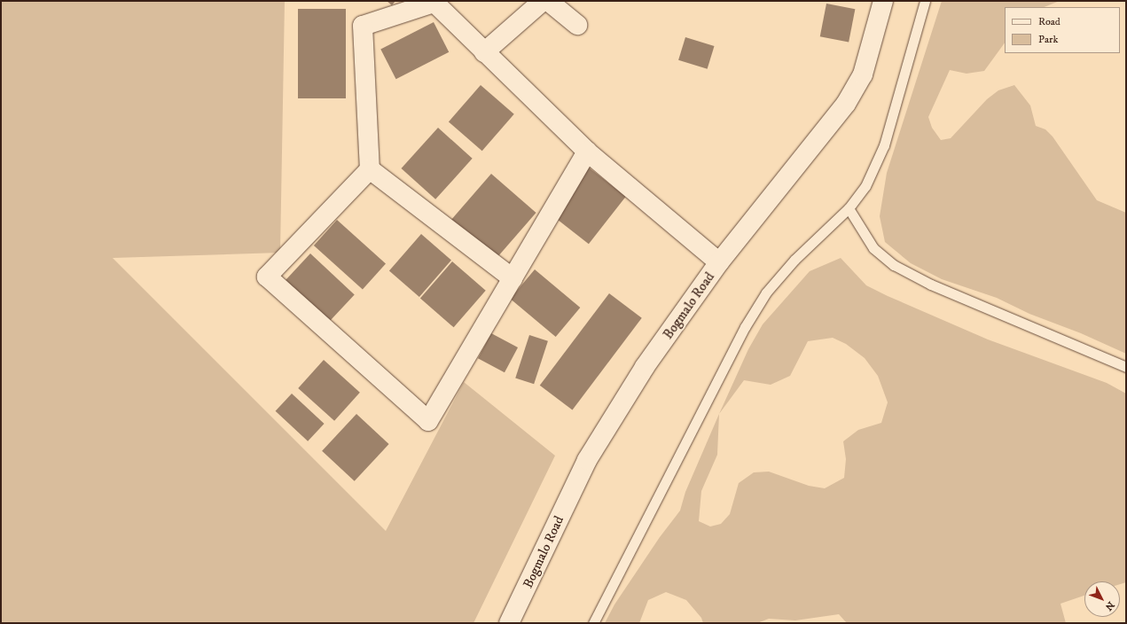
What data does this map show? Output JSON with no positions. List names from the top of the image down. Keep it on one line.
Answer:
{"streets":{"street":["Bogmalo Road"]},"legend":["Road","Park"],"north":"bottom right"}
